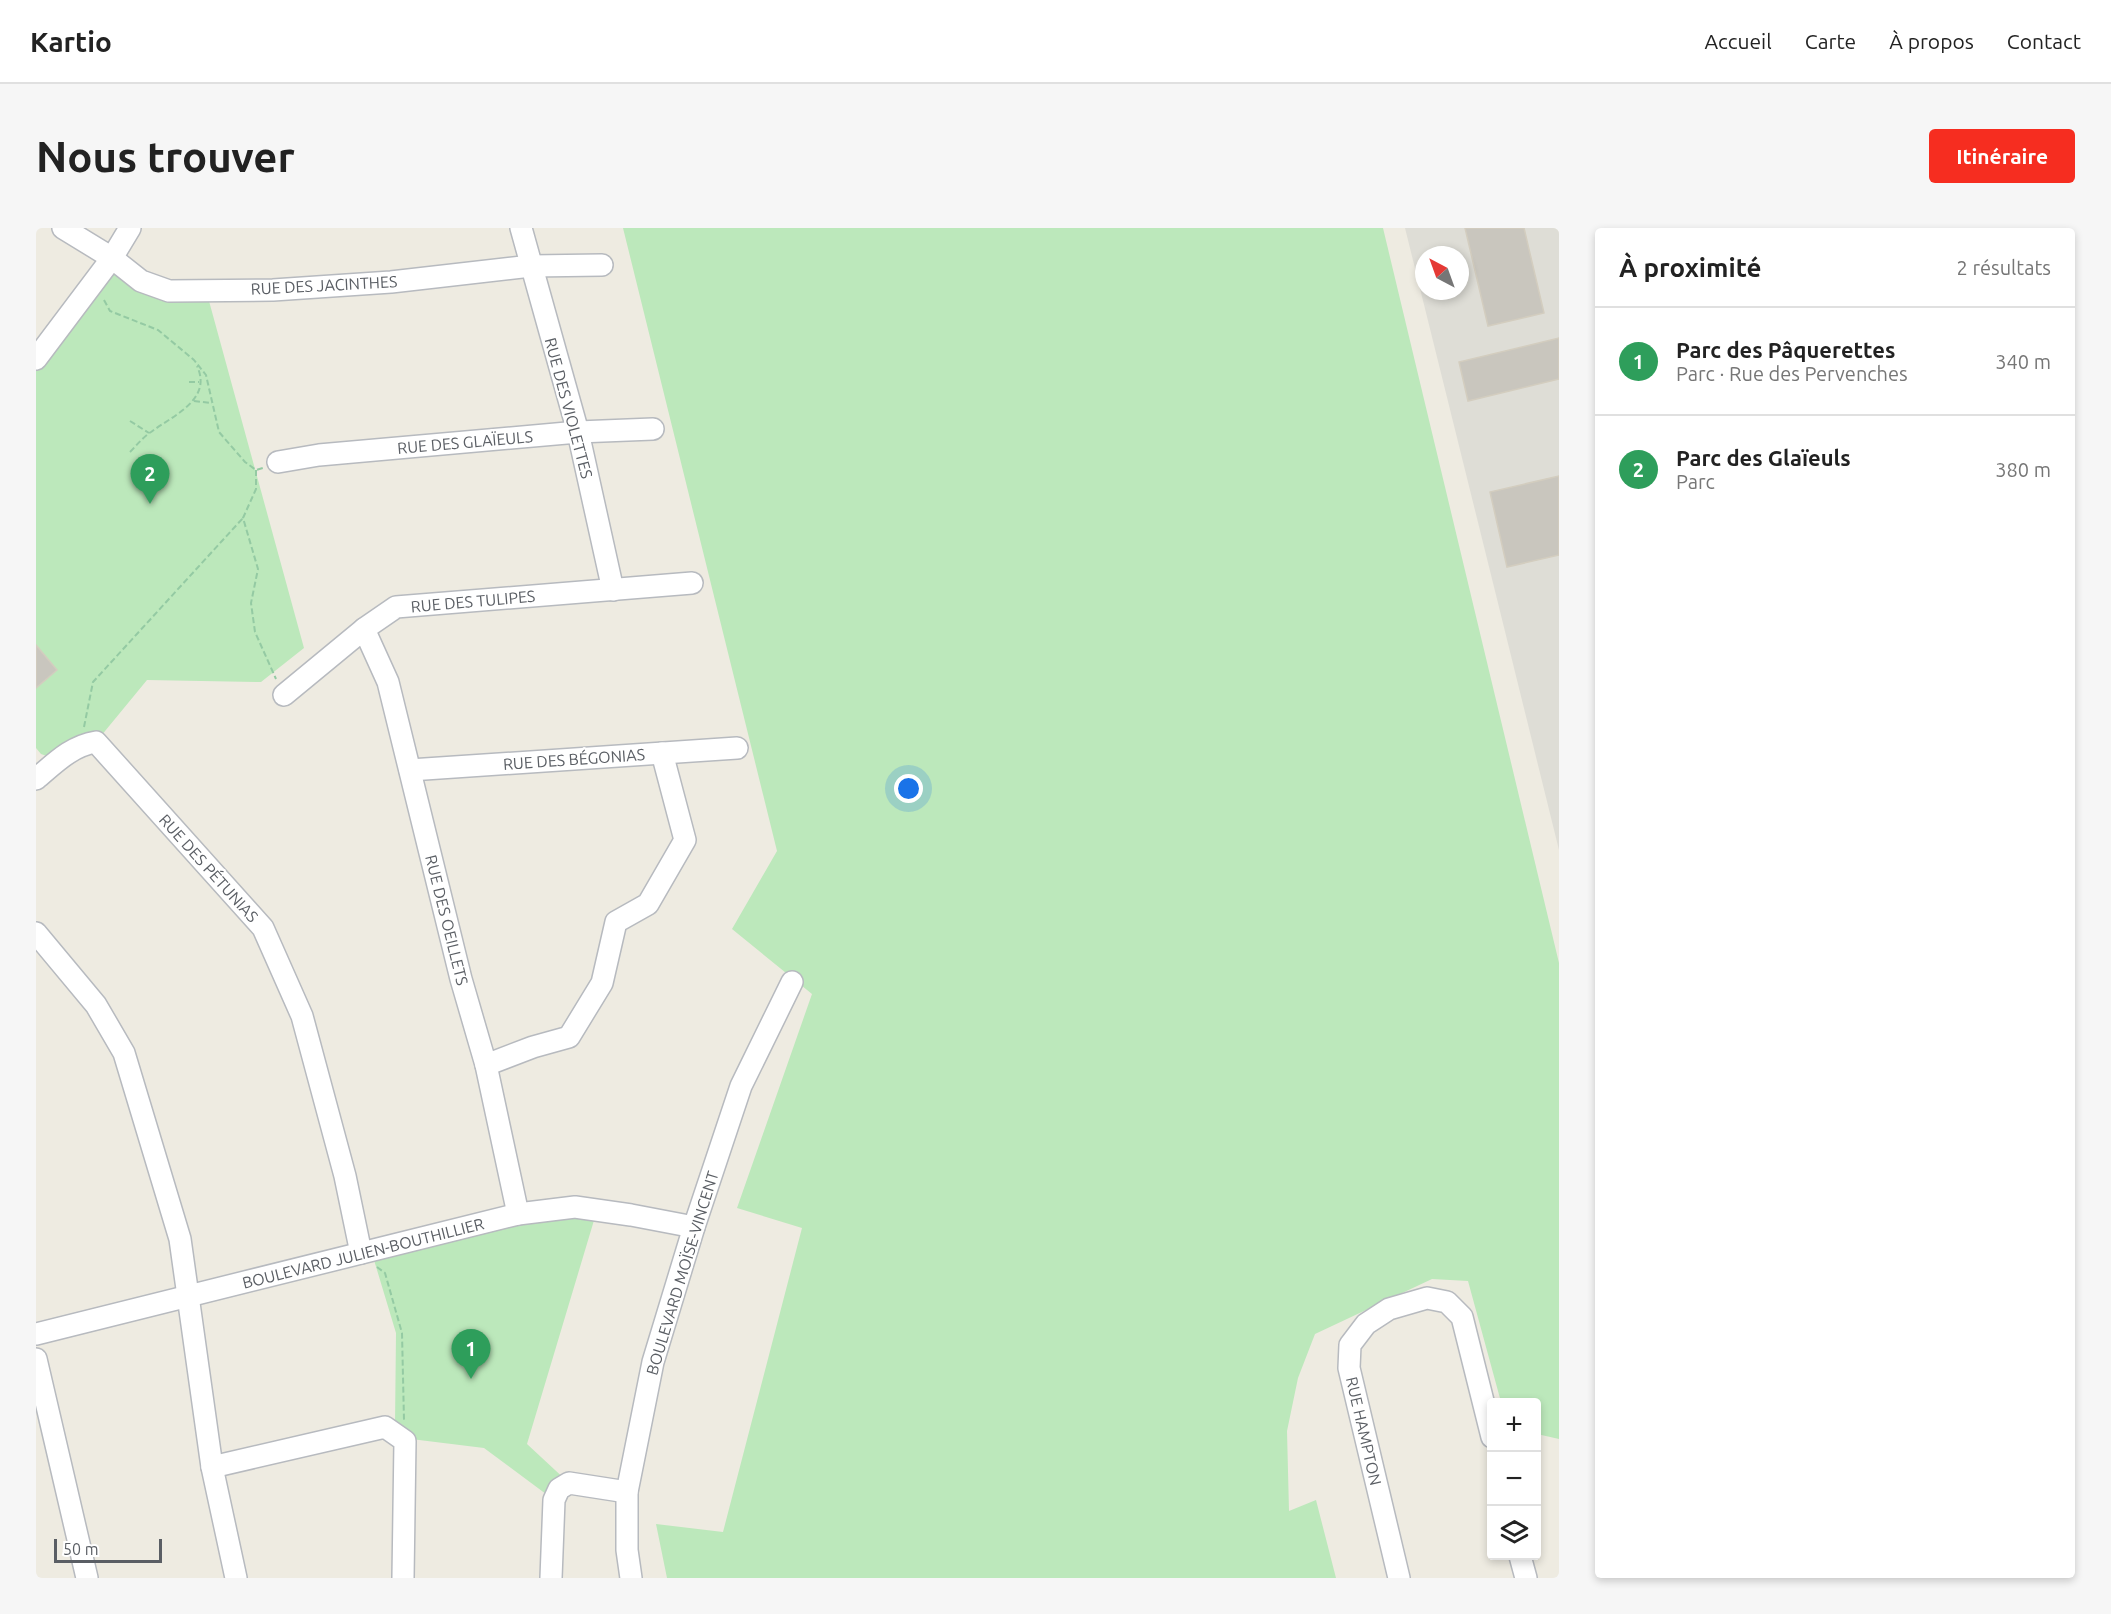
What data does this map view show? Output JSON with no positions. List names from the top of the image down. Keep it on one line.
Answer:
{"streets":{"street":["RUE DES JACINTHES","RUE DES VIOLETTES","RUE DES GLAÏEULS","RUE DES TULIPES","RUE DES BÉGONIAS","RUE DES PÉTUNIAS","RUE DES OEILLETS","BOULEVARD JULIEN-BOUTHILLIER","BOULEVARD MOÏSE-VINCENT","RUE HAMPTON"]},"crossings":[["RUE DES JACINTHES","RUE DES VIOLETTES"],["RUE DES VIOLETTES","RUE DES GLAÏEULS"],["RUE DES VIOLETTES","RUE DES TULIPES"],["RUE DES TULIPES","RUE DES OEILLETS"],["RUE DES BÉGONIAS","RUE DES OEILLETS"],["RUE DES PÉTUNIAS","BOULEVARD JULIEN-BOUTHILLIER"],["RUE DES OEILLETS","BOULEVARD JULIEN-BOUTHILLIER"],["BOULEVARD JULIEN-BOUTHILLIER","BOULEVARD MOÏSE-VINCENT"]],"scale_bar":"50 m","north":"top left","page":{"header":"Kartio","nav":["Accueil","Carte","À propos","Contact"],"buttons":"Itinéraire","title":"Nous trouver","heading":["À proximité","2 résultats"],"list":[{"mark":"1","name":"Parc des Pâquerettes","note":"Parc · Rue des Pervenches","value":"340 m"},{"mark":"2","name":"Parc des Glaïeuls","note":"Parc","value":"380 m"}],"pins":["2","1"],"map_buttons":["+","−"],"scale":"50 m"}}
